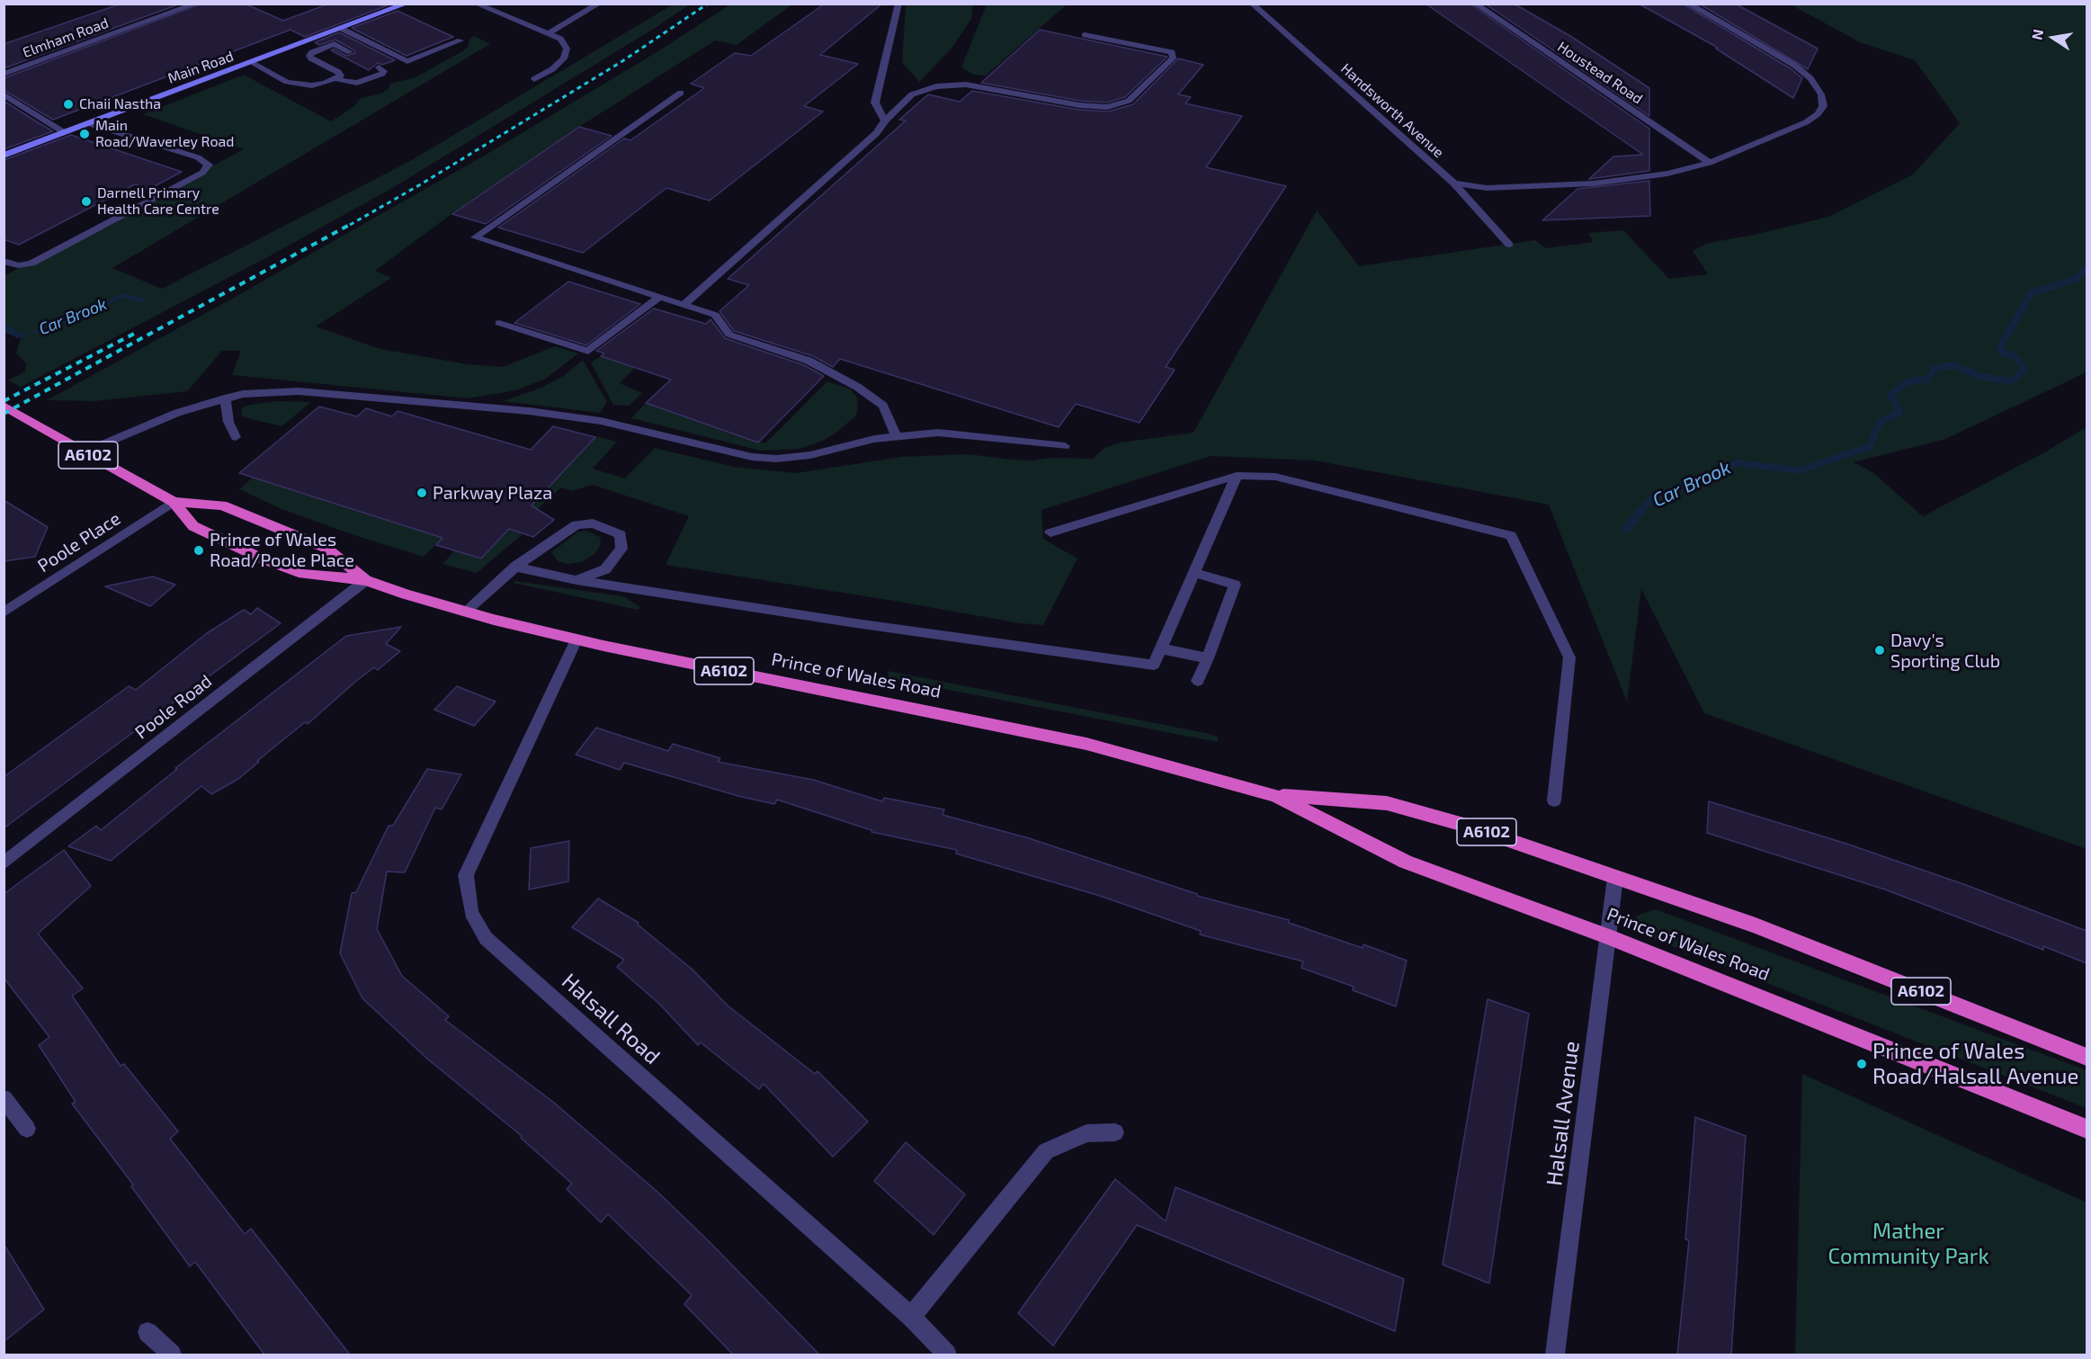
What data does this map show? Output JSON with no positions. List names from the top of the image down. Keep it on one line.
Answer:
{"streets":{"highway":["A6102","Prince of Wales Road"],"main road":["Main Road"],"street":["Elmham Road","Houstead Road","Handsworth Avenue","Poole Place","Poole Road","Halsall Road","Halsall Avenue"]},"crossings":[["Poole Place","Prince of Wales Road"],["Prince of Wales Road","Poole Road"],["Prince of Wales Road","Halsall Road"],["Prince of Wales Road","Halsall Avenue"]],"water":["Car Brook"],"parks":["Mather Community Park"],"places":["Chaii Nastha","Main Road/Waverley Road","Darnell Primary Health Care Centre","Parkway Plaza","Prince of Wales Road/Poole Place","Davy's Sporting Club","Prince of Wales Road/Halsall Avenue"],"north":"left"}
